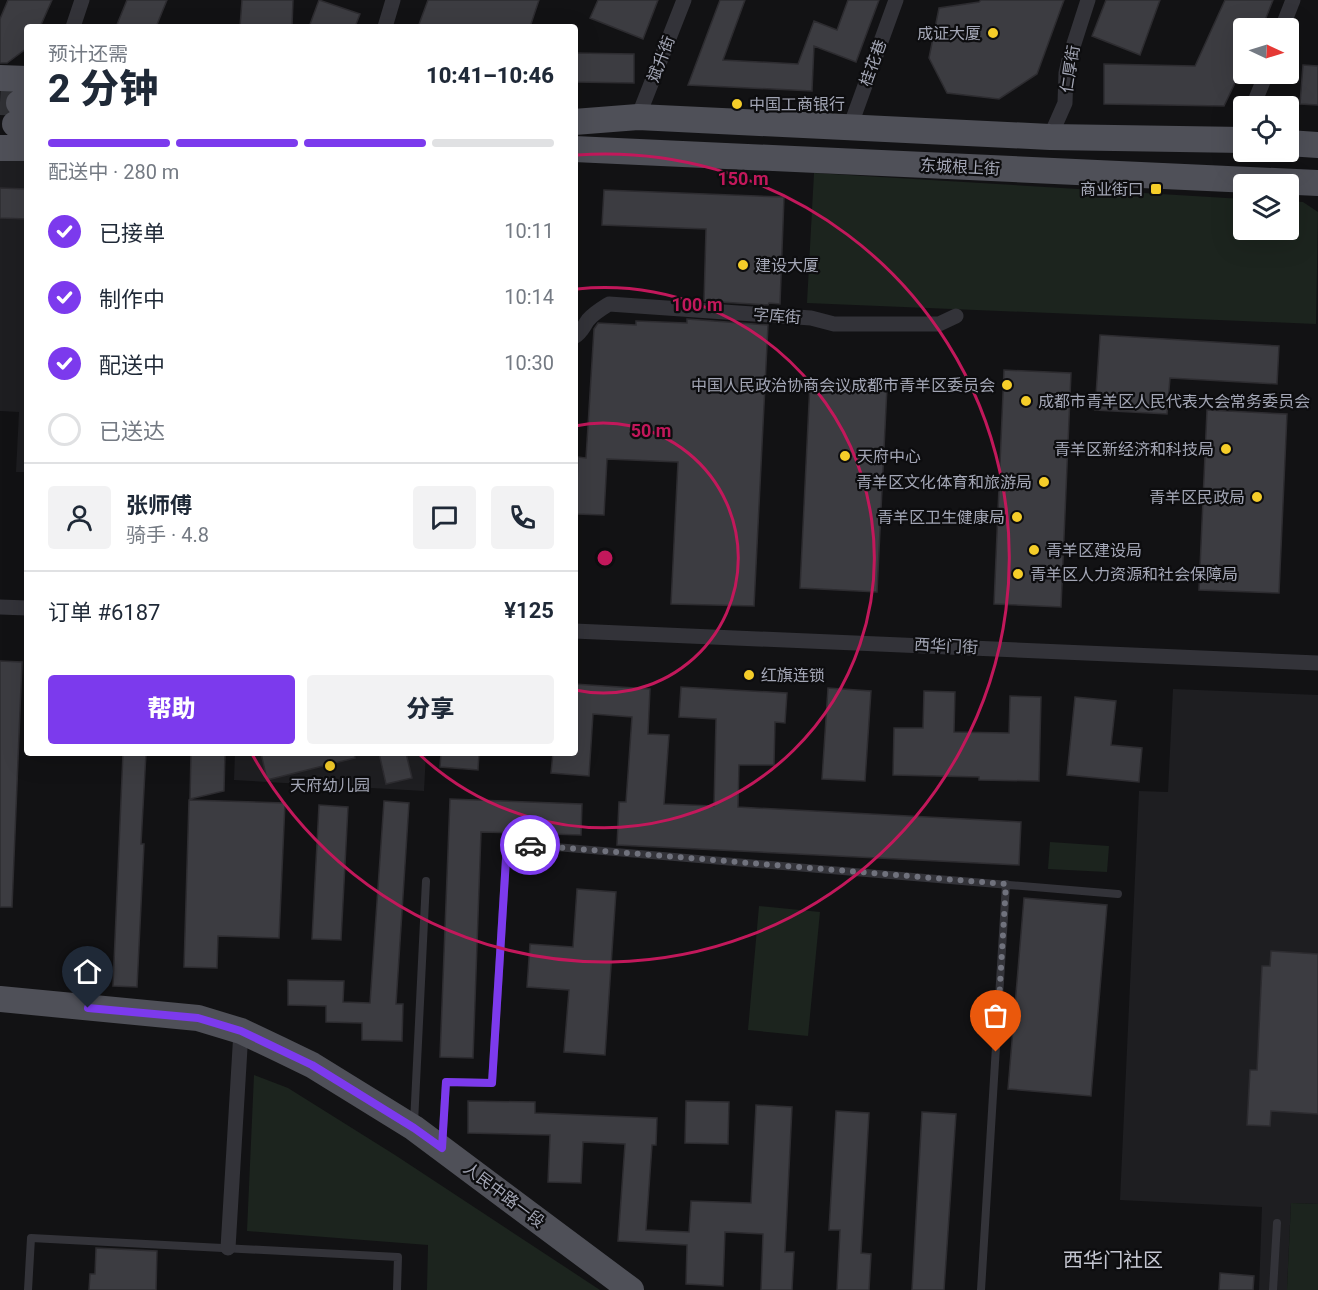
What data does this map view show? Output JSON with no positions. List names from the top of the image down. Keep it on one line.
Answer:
{"streets":{"main road":["东城根上街","人民中路一段"],"street":["斌升街","桂花巷","仁厚街","字库街","西华门街"]},"districts":["西华门社区"],"places":{"other":["成证大厦","中国工商银行","建设大厦","中国人民政治协商会议成都市青羊区委员会","成都市青羊区人民代表大会常务委员会","青羊区新经济和科技局","天府中心","青羊区文化体育和旅游局","青羊区民政局","青羊区卫生健康局","青羊区建设局","青羊区人力资源和社会保障局","红旗连锁","天府幼儿园"],"transit":["商业街口"]},"north":"right","page":{"heading":["2 分钟","预计还需","10:41–10:46"],"panel":["张师傅","骑手 · 4.8","订单 #6187","¥125"],"bar":"配送中 · 280 m","list":[["已接单","10:11"],["制作中","10:14"],["配送中","10:30"],"已送达"],"buttons":["帮助","分享"]},"rings":["150 m","100 m","50 m"]}
